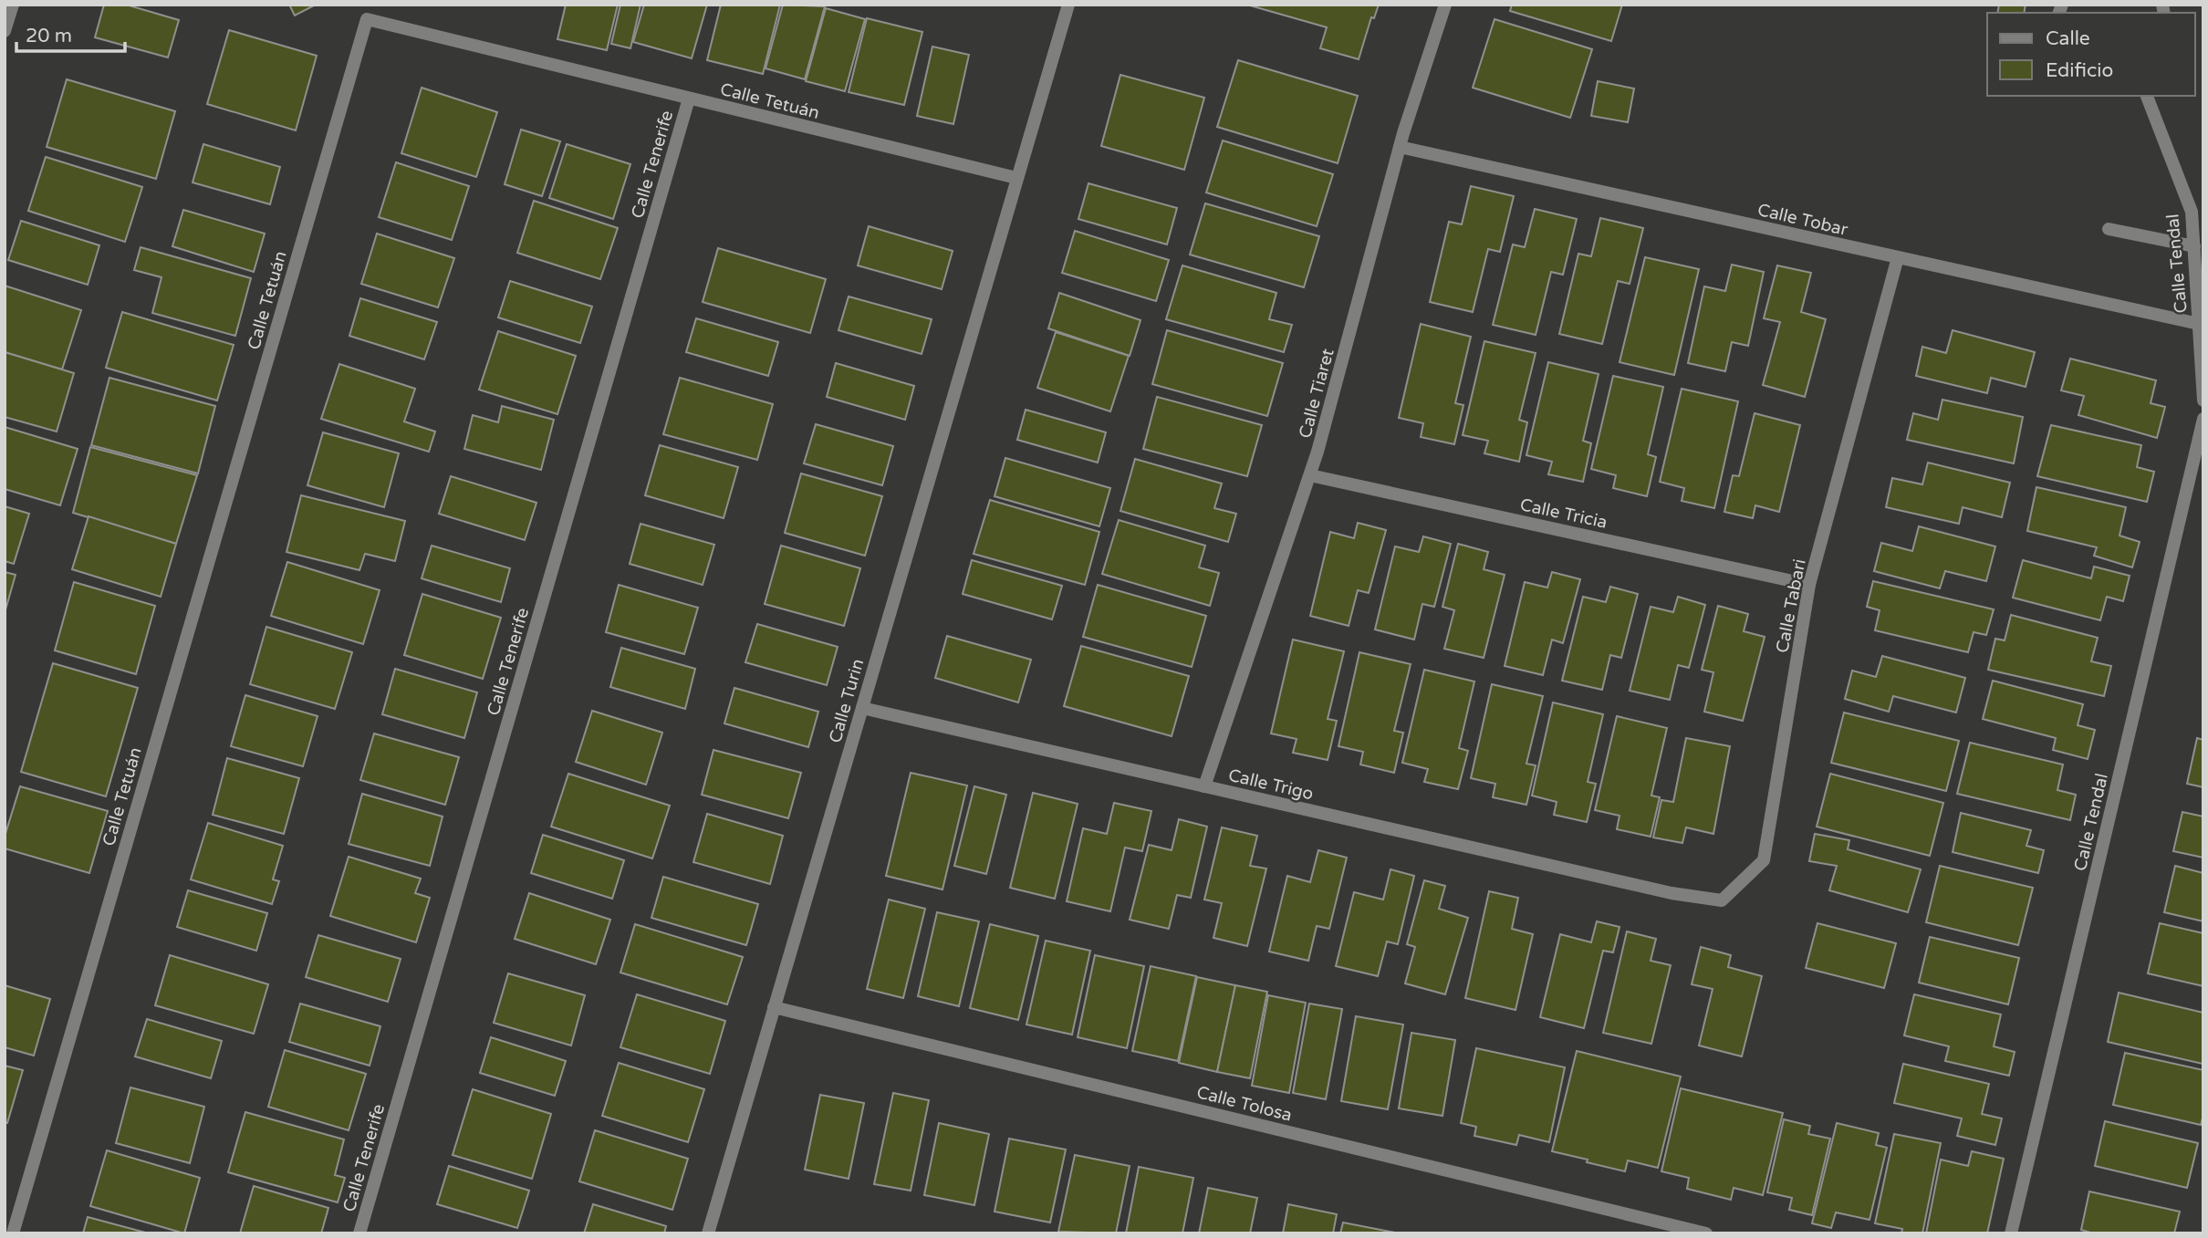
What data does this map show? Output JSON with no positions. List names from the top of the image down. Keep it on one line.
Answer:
{"streets":{"street":["Calle Tetuán","Calle Tenerife","Calle Tobar","Calle Tendal","Calle Tiaret","Calle Tricia","Calle Tabari","Calle Turin","Calle Trigo","Calle Tolosa"]},"crossings":[["Calle Tetuán","Calle Tenerife"],["Calle Tetuán","Calle Turin"],["Calle Tobar","Calle Tendal"],["Calle Tobar","Calle Tiaret"],["Calle Tobar","Calle Tabari"],["Calle Tiaret","Calle Tricia"],["Calle Tiaret","Calle Trigo"],["Calle Tricia","Calle Tabari"],["Calle Tabari","Calle Trigo"],["Calle Turin","Calle Trigo"],["Calle Turin","Calle Tolosa"]],"legend":["Calle","Edificio"],"scale_bar":"20 m"}
